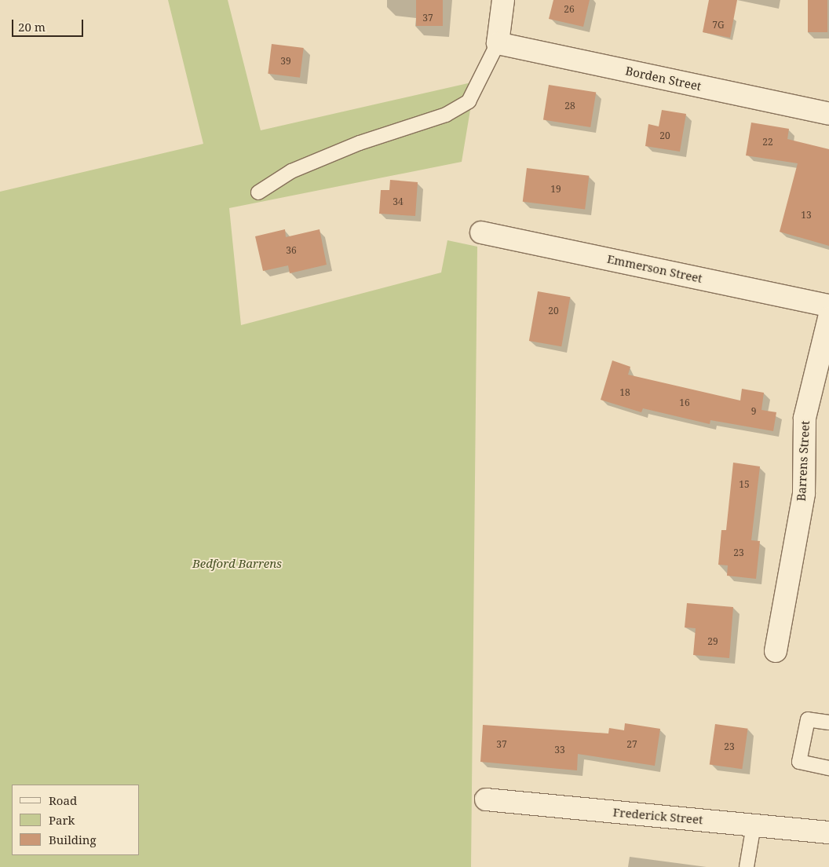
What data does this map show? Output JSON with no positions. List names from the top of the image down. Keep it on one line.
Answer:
{"streets":{"street":["Borden Street","Emmerson Street","Barrens Street","Frederick Street"]},"parks":["Bedford Barrens"],"house_numbers":["26","37","7G","39","28","20","22","19","34","13","36","20","18","16","9","15","23","29","37","27","23","33"],"legend":["Road","Park","Building"],"scale_bar":"20 m"}
